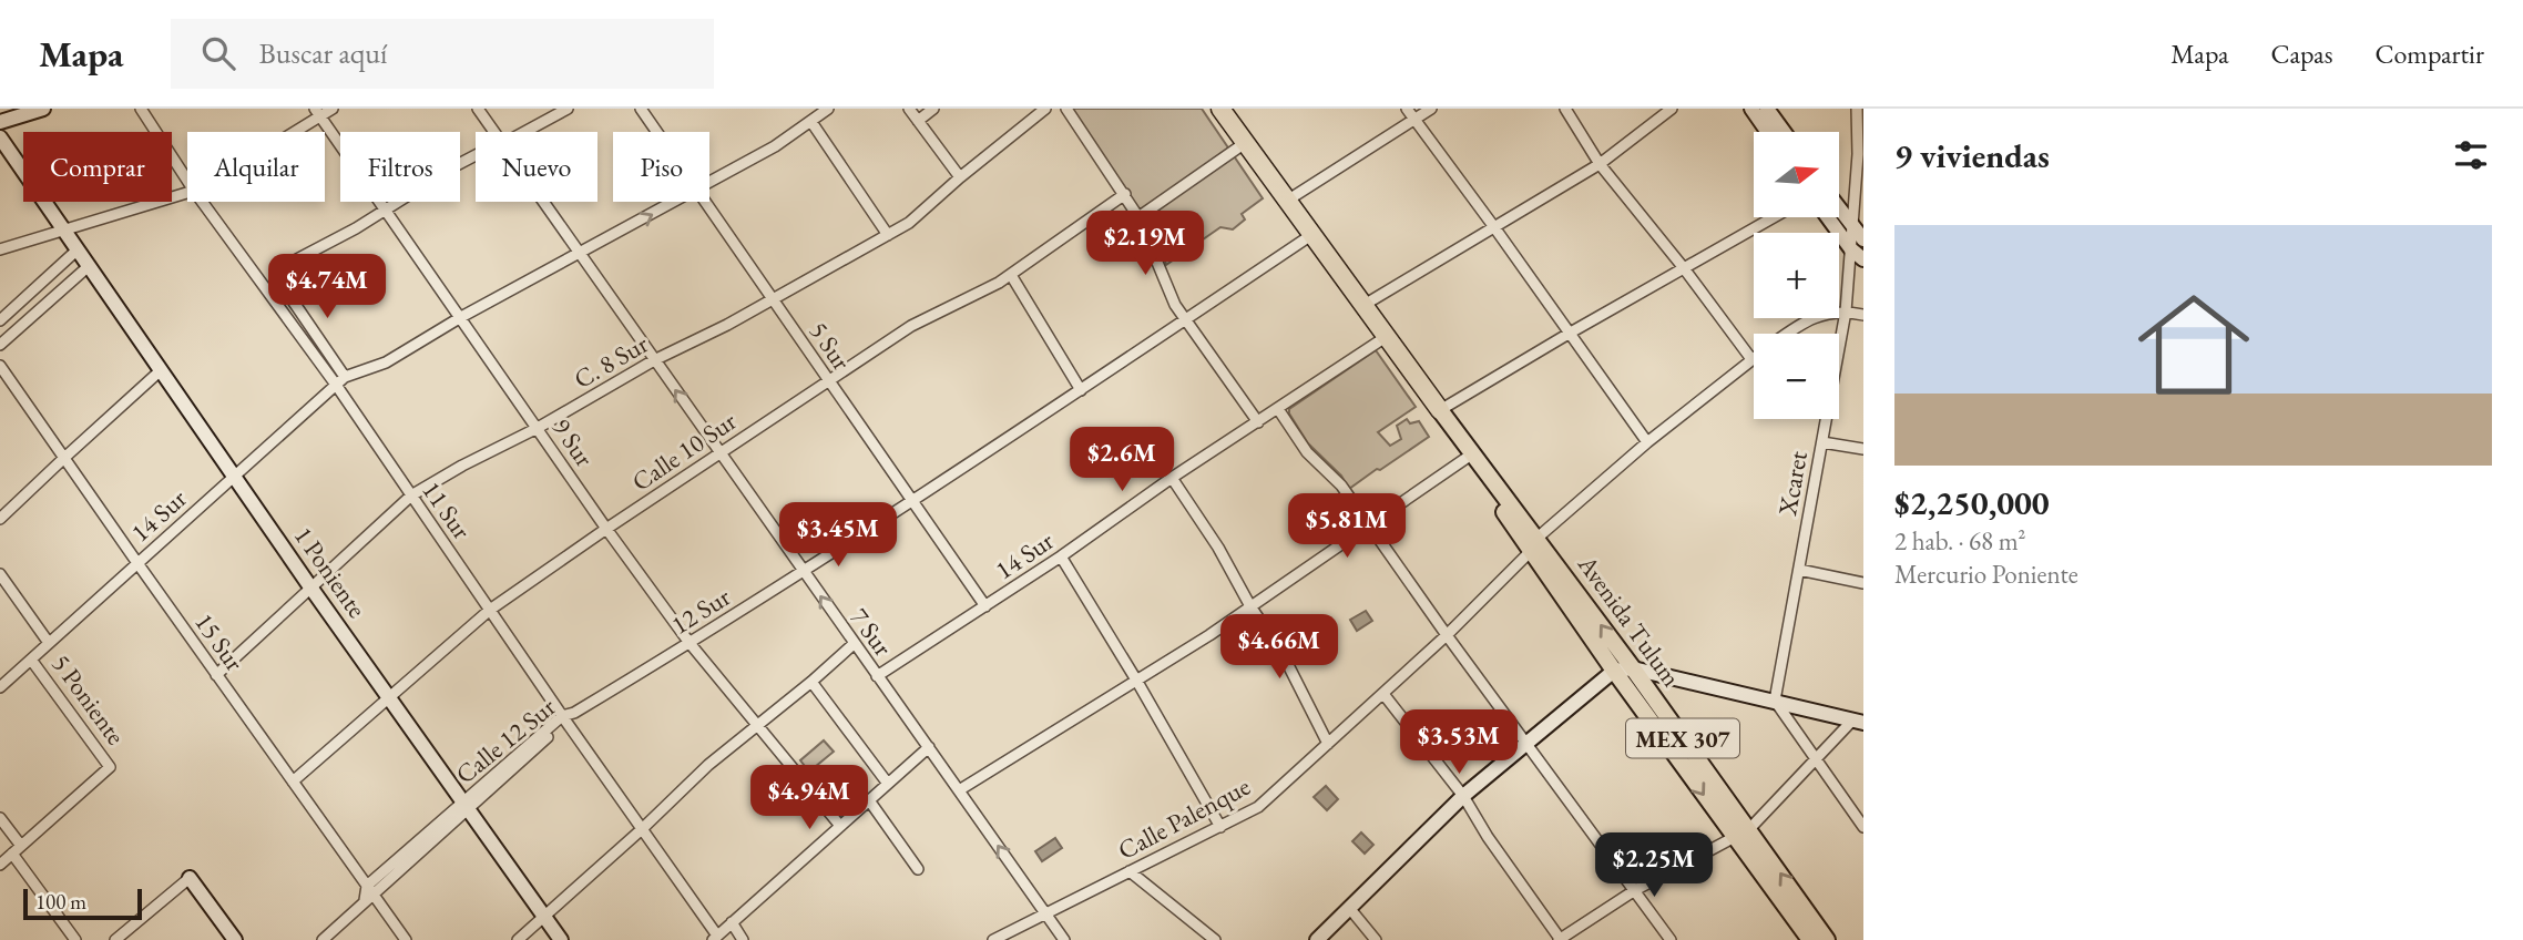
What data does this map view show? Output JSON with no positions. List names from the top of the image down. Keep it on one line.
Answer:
{"streets":{"highway":["Avenida Tulum","MEX 307"],"street":["5 Sur","C. 8 Sur","9 Sur","Calle 10 Sur","Xcaret","11 Sur","14 Sur","1 Poniente","12 Sur","7 Sur","15 Sur","5 Poniente","Calle 12 Sur","Calle Palenque"]},"crossings":[["5 Sur","C. 8 Sur"],["5 Sur","Calle 10 Sur"],["5 Sur","14 Sur"],["5 Sur","12 Sur"],["C. 8 Sur","9 Sur"],["C. 8 Sur","11 Sur"],["C. 8 Sur","1 Poniente"],["C. 8 Sur","7 Sur"],["C. 8 Sur","15 Sur"],["9 Sur","Calle 10 Sur"],["9 Sur","12 Sur"],["Calle 10 Sur","11 Sur"],["Calle 10 Sur","1 Poniente"],["Calle 10 Sur","7 Sur"],["Calle 10 Sur","15 Sur"],["Xcaret","Calle Palenque"],["11 Sur","14 Sur"],["11 Sur","Calle 12 Sur"],["14 Sur","1 Poniente"],["14 Sur","Avenida Tulum"],["14 Sur","7 Sur"],["14 Sur","15 Sur"],["14 Sur","5 Poniente"],["1 Poniente","Calle 12 Sur"],["12 Sur","Avenida Tulum"],["12 Sur","7 Sur"],["12 Sur","Calle 12 Sur"],["Avenida Tulum","Calle Palenque"],["7 Sur","Calle Palenque"],["15 Sur","Calle 12 Sur"]],"one_way":["7 Sur"],"scale_bar":"100 m","north":"right","page":{"header":"Mapa","search":"Buscar aquí","nav":["Mapa","Capas","Compartir"],"heading":"9 viviendas","map_buttons":["+","−"],"chip":["Comprar","Alquilar","Filtros","Nuevo","Piso"],"list":[{"name":"$2,250,000","note":"2 hab. · 68 m² · Mercurio Poniente"}],"price":["$2.19M","$4.74M","$2.6M","$5.81M","$3.45M","$4.66M","$3.53M","$4.94M","$2.25M"],"scale":"100 m"}}
